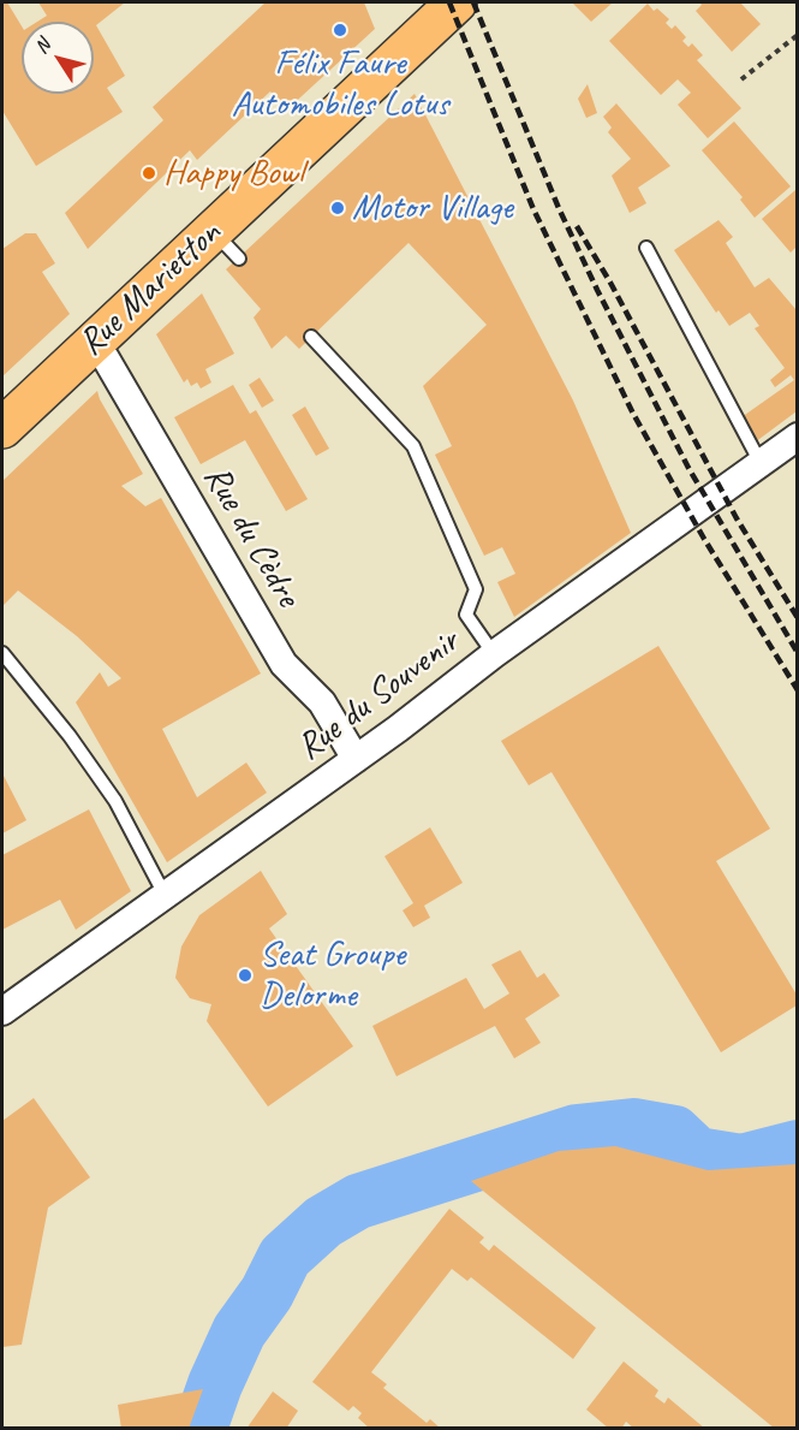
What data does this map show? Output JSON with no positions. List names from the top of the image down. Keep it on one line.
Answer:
{"streets":{"main road":["Rue Marietton"],"street":["Rue du Cèdre","Rue du Souvenir"]},"crossings":[["Rue Marietton","Rue du Cèdre"],["Rue du Cèdre","Rue du Souvenir"]],"places":["Félix Faure Automobiles Lotus","Happy Bowl","Motor Village","Seat Groupe Delorme"],"north":"top left"}
